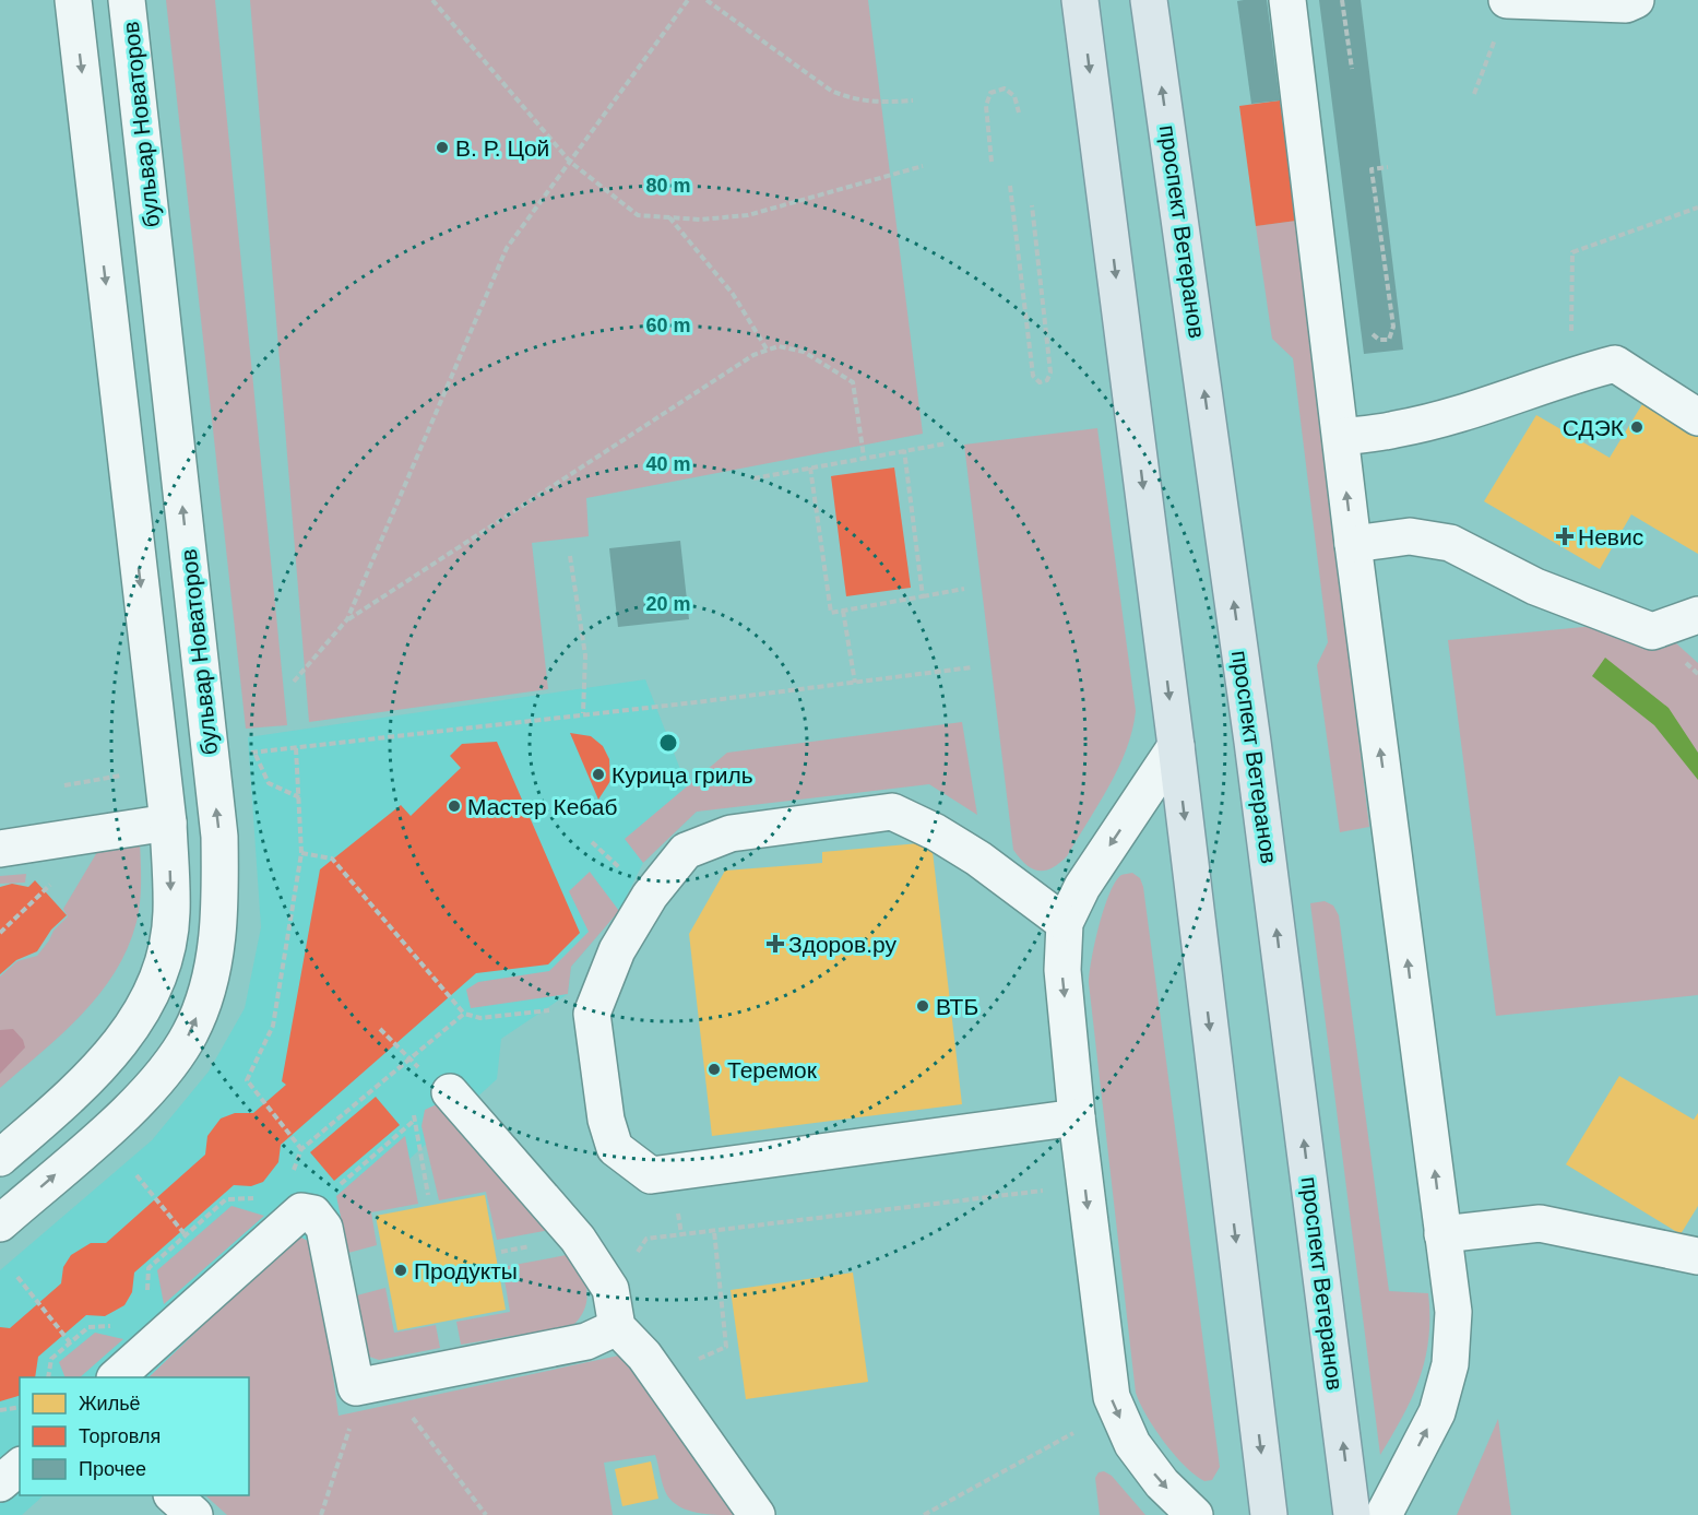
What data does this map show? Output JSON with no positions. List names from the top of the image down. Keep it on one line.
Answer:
{"streets":{"main road":["проспект Ветеранов"],"street":["бульвар Новаторов"]},"places":{"other":["В. Р. Цой","СДЭК","Курица гриль","Мастер Кебаб","ВТБ","Теремок","Продукты"],"health":["Невис","Здоров.ру"]},"legend":["Жильё","Торговля","Прочее"],"rings":["80 m","60 m","40 m","20 m"]}
